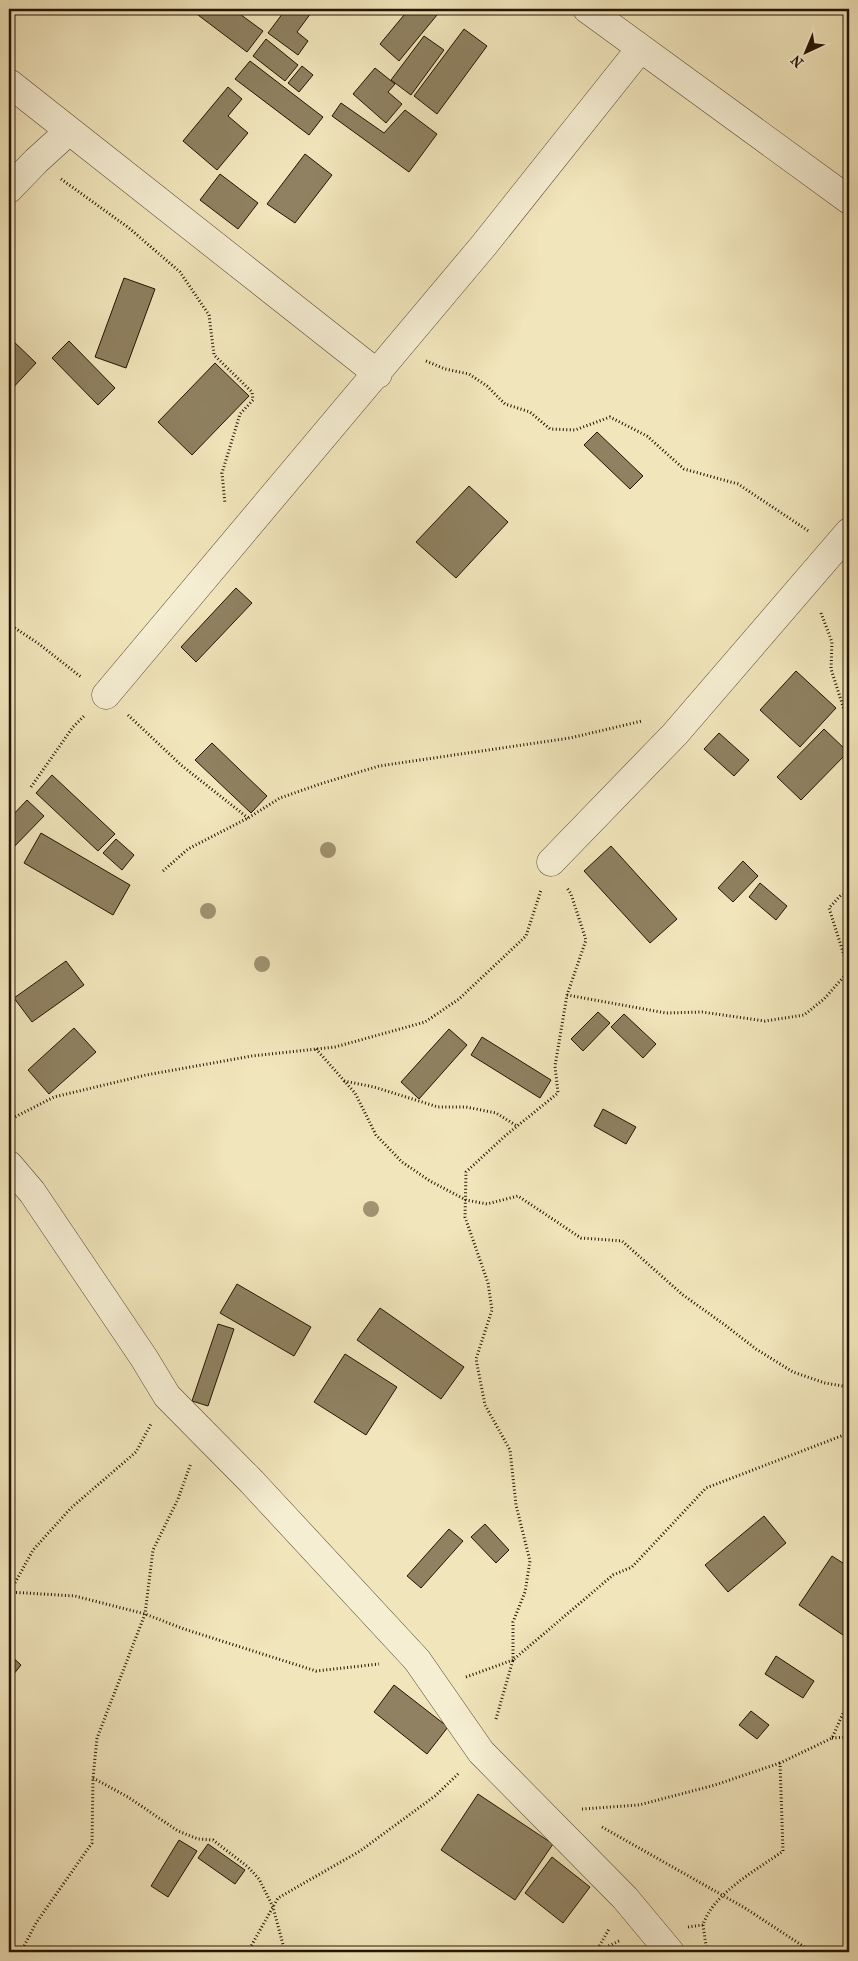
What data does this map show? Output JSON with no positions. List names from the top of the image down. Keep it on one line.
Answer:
{"north":"bottom left"}
